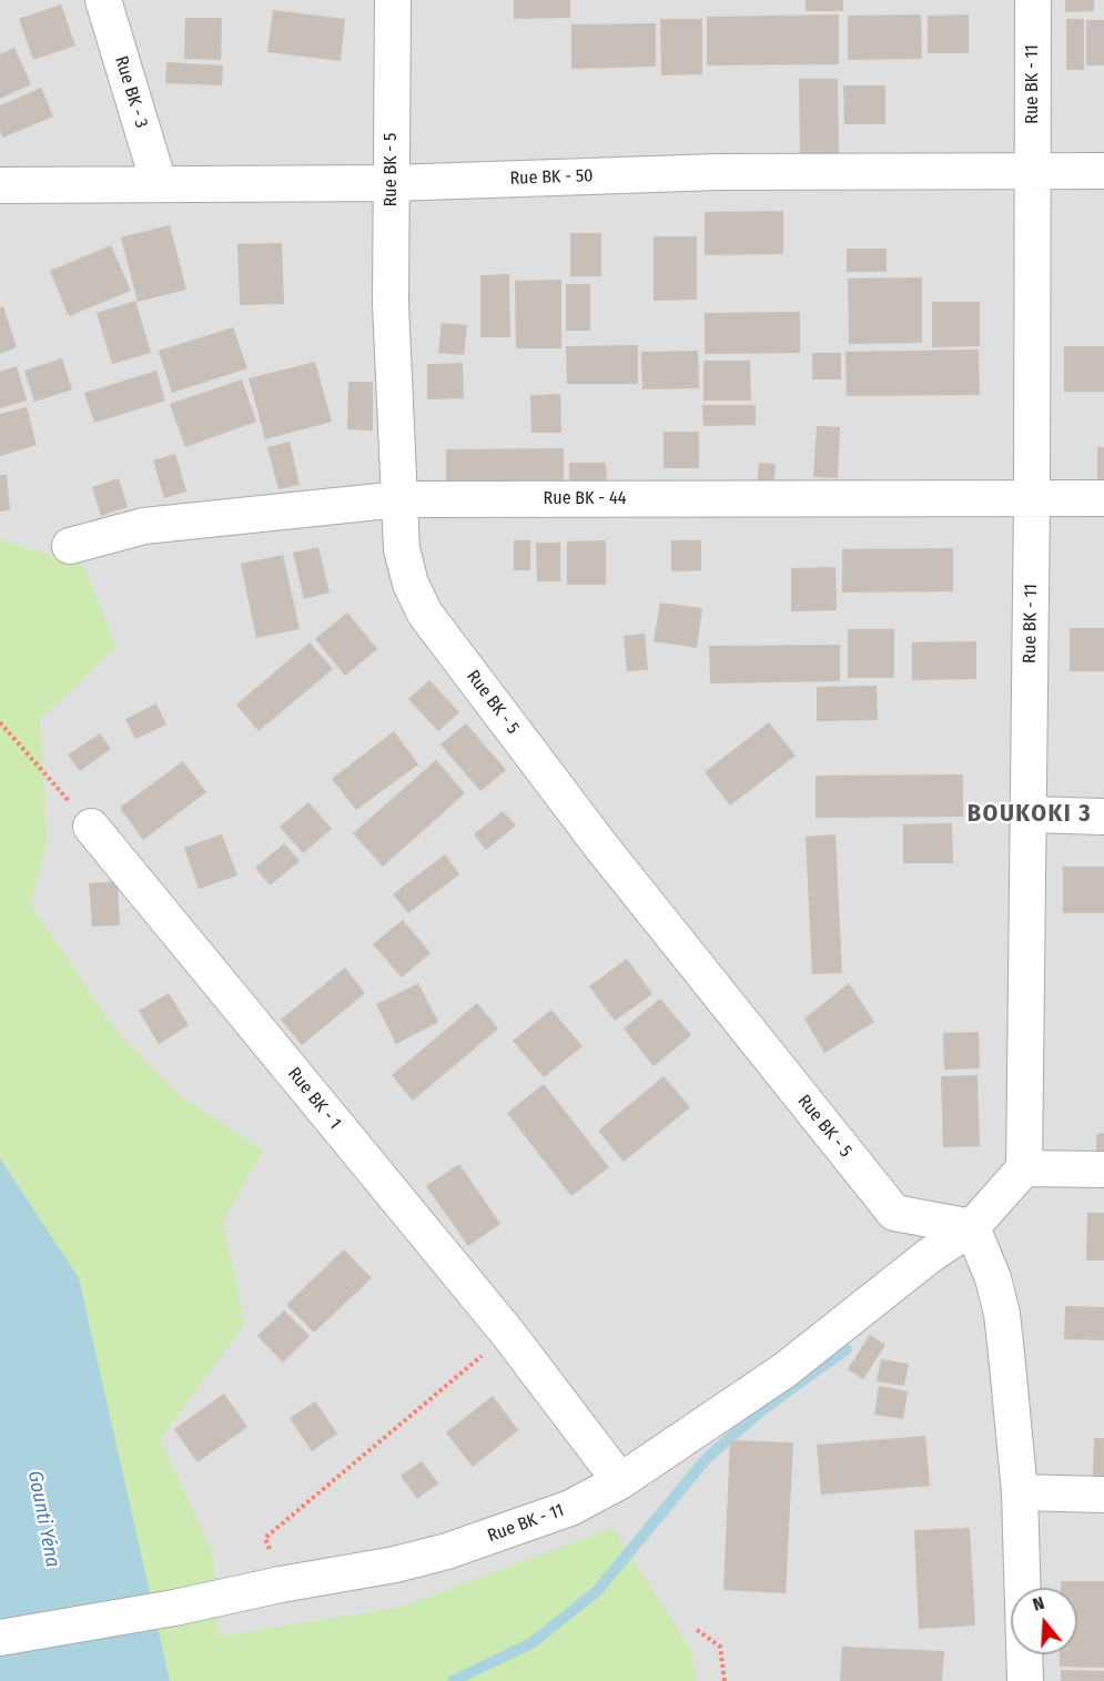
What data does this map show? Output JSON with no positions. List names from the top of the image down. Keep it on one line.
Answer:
{"streets":{"street":["Rue BK - 11","Rue BK - 3","Rue BK - 5","Rue BK - 50","Rue BK - 44","Rue BK - 1"]},"crossings":[["Rue BK - 11","Rue BK - 5"],["Rue BK - 11","Rue BK - 50"],["Rue BK - 11","Rue BK - 44"],["Rue BK - 11","Rue BK - 1"],["Rue BK - 3","Rue BK - 50"],["Rue BK - 5","Rue BK - 50"],["Rue BK - 5","Rue BK - 44"]],"districts":["BOUKOKI 3"],"water":["Gounti Yéna"],"north":"top"}
